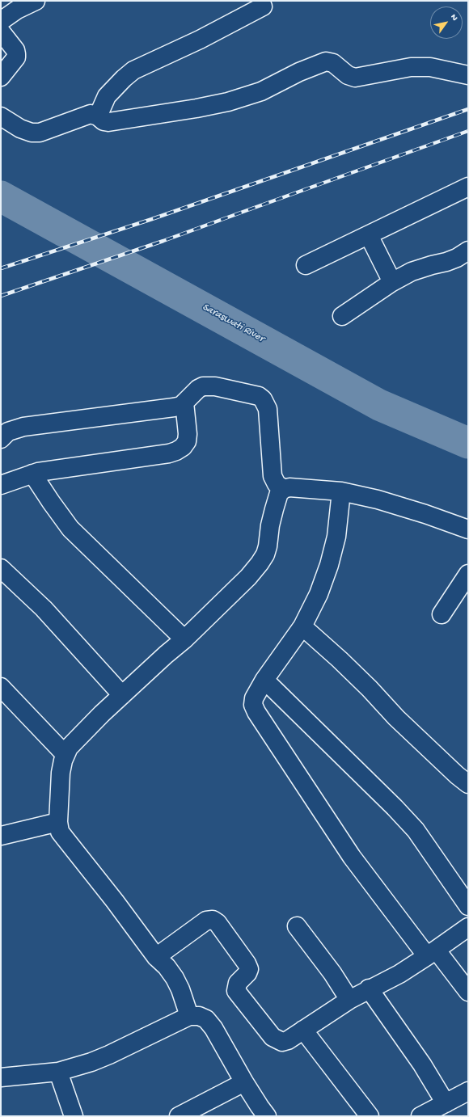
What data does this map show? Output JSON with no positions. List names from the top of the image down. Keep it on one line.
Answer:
{"water":["Saraswati River"],"north":"top right"}
